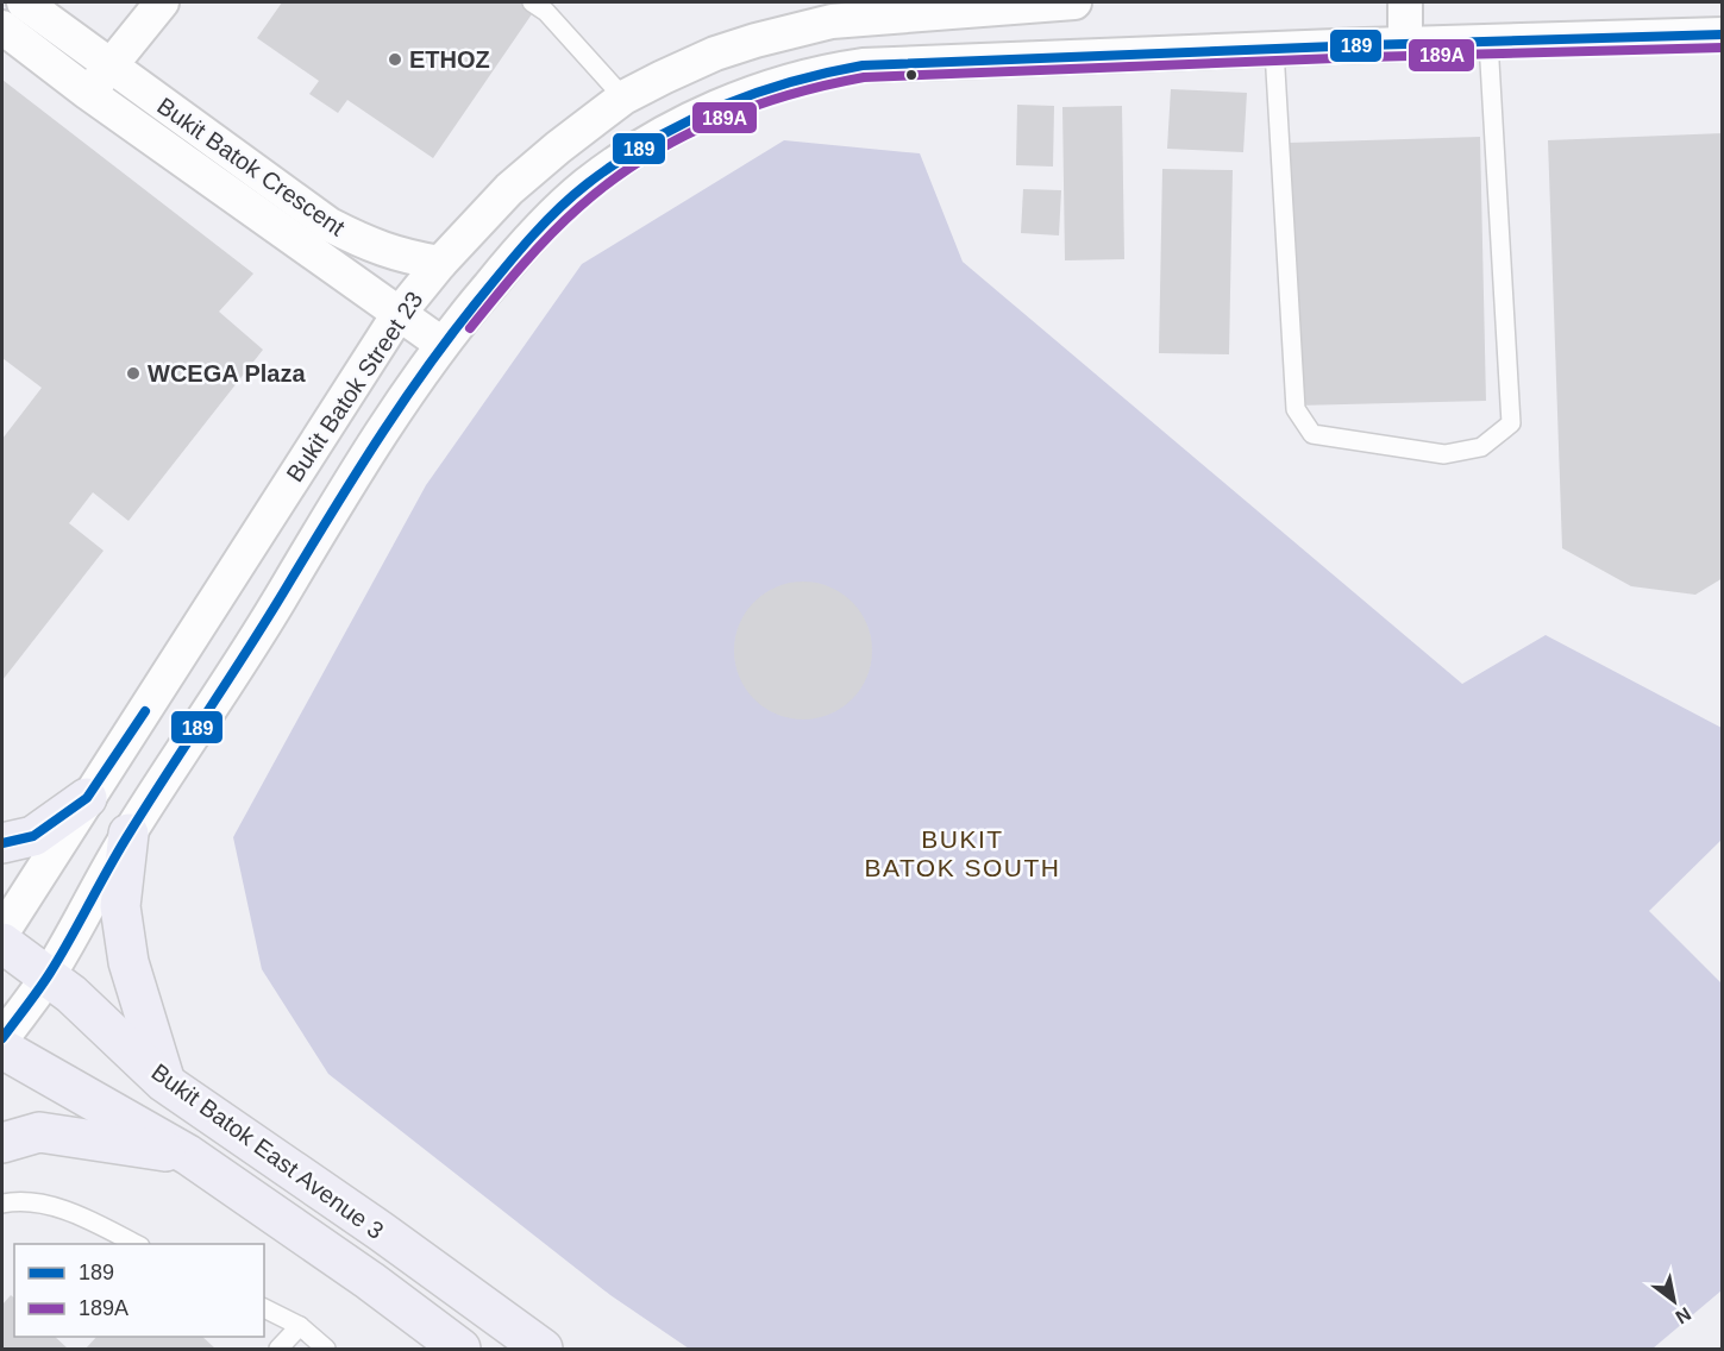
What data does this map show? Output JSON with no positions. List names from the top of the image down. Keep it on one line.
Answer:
{"streets":{"main road":["Bukit Batok East Avenue 3"],"street":["Bukit Batok Crescent","Bukit Batok Street 23"]},"crossings":[["Bukit Batok Crescent","Bukit Batok Street 23"],["Bukit Batok Street 23","Bukit Batok East Avenue 3"]],"districts":["BUKIT BATOK SOUTH"],"places":["ETHOZ","WCEGA Plaza"],"lines":["transit line 189","transit line 189A"],"legend":["189","189A"],"north":"bottom right"}
